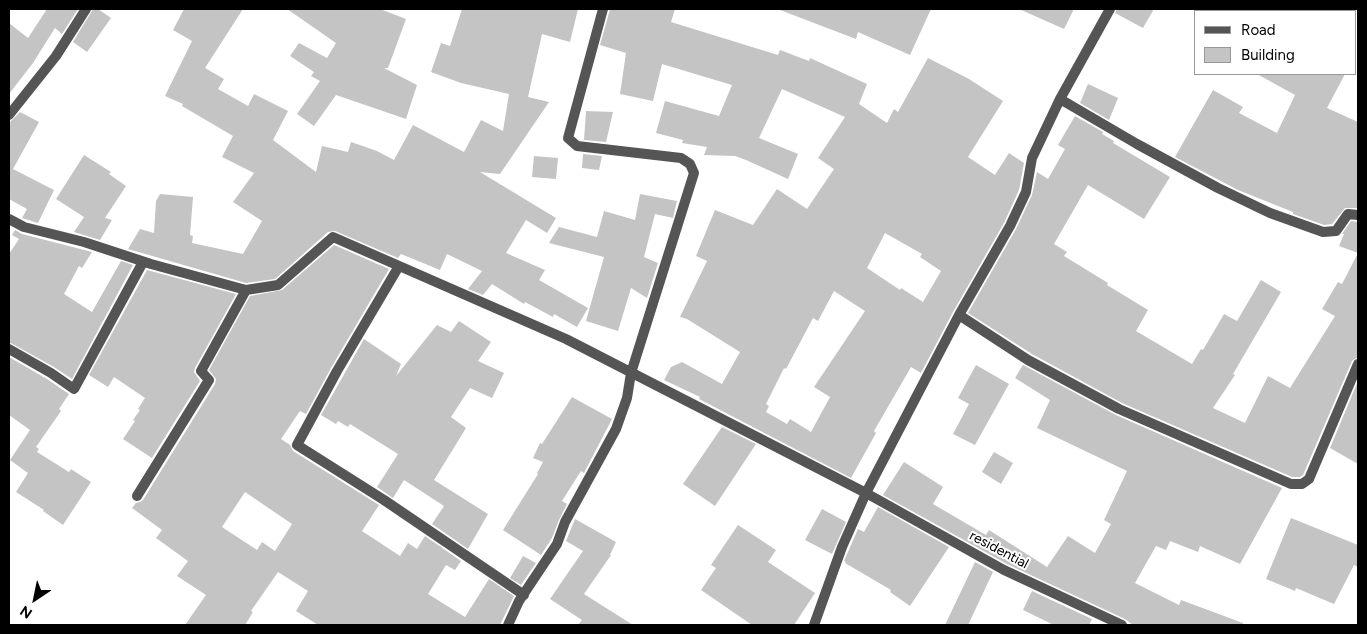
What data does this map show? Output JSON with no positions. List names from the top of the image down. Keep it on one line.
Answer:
{"streets":{"street":["residential"]},"legend":["Road","Building"],"north":"bottom left"}
